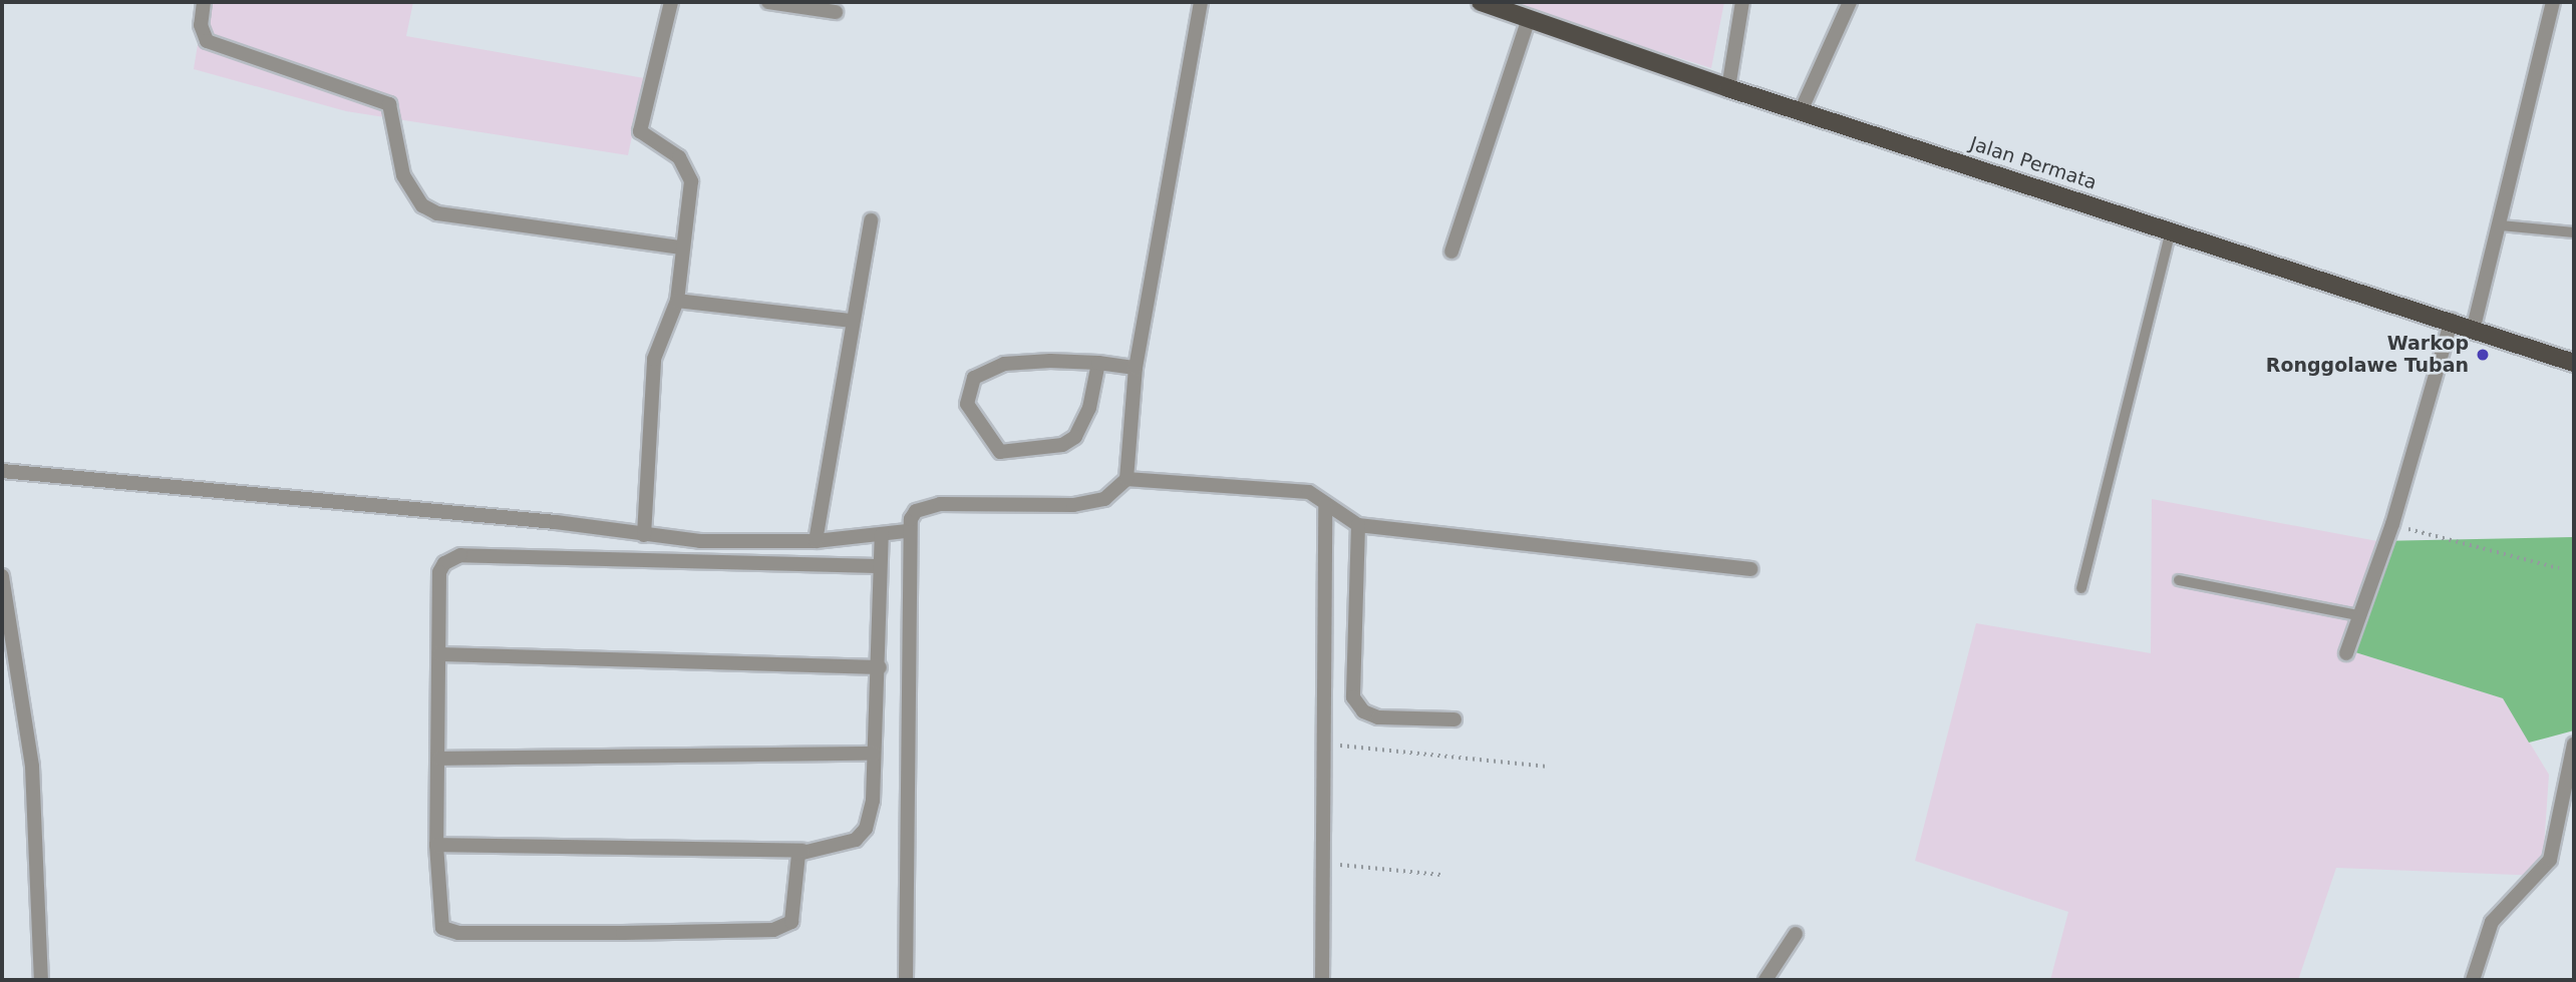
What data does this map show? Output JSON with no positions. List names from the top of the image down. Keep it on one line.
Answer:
{"streets":{"main road":["Jalan Permata"]},"places":["Warkop Ronggolawe Tuban"]}
